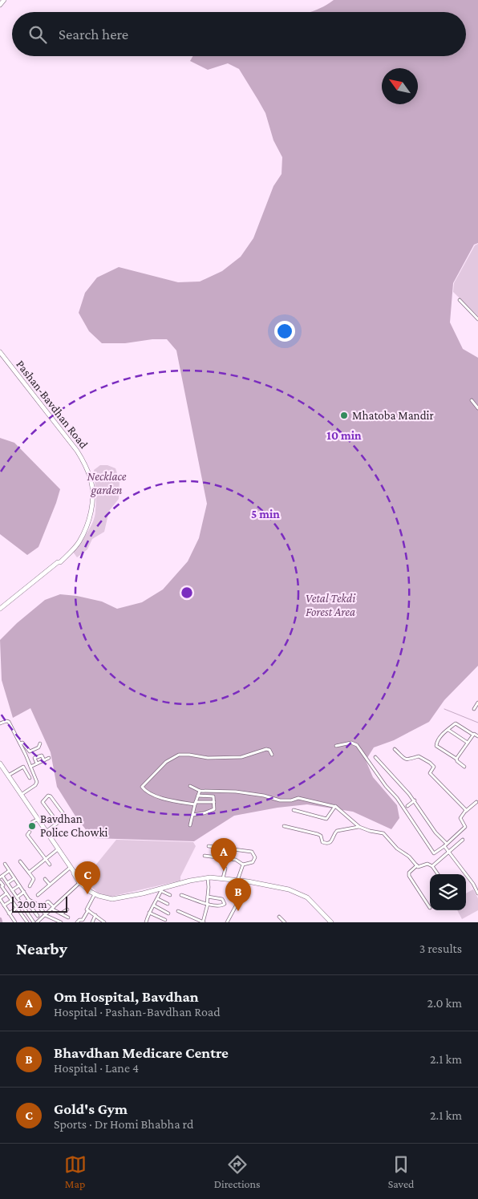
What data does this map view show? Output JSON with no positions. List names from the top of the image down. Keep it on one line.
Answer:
{"streets":{"main road":["Pashan-Bavdhan Road"]},"parks":["Necklace garden","Vetal Tekdi Forest Area"],"places":["Mhatoba Mandir","Bavdhan Police Chowki"],"scale_bar":"200 m","north":"top left","page":{"search":"Search here","pins":["A","C","B"],"scale":"200 m","heading":["Nearby","3 results"],"list":[{"mark":"A","name":"Om Hospital, Bavdhan","note":"Hospital · Pashan-Bavdhan Road","value":"2.0 km"},{"mark":"B","name":"Bhavdhan Medicare Centre","note":"Hospital · Lane 4","value":"2.1 km"},{"mark":"C","name":"Gold's Gym","note":"Sports · Dr Homi Bhabha rd","value":"2.1 km"}],"nav":["Map","Directions","Saved"]},"rings":["10 min","5 min"]}
